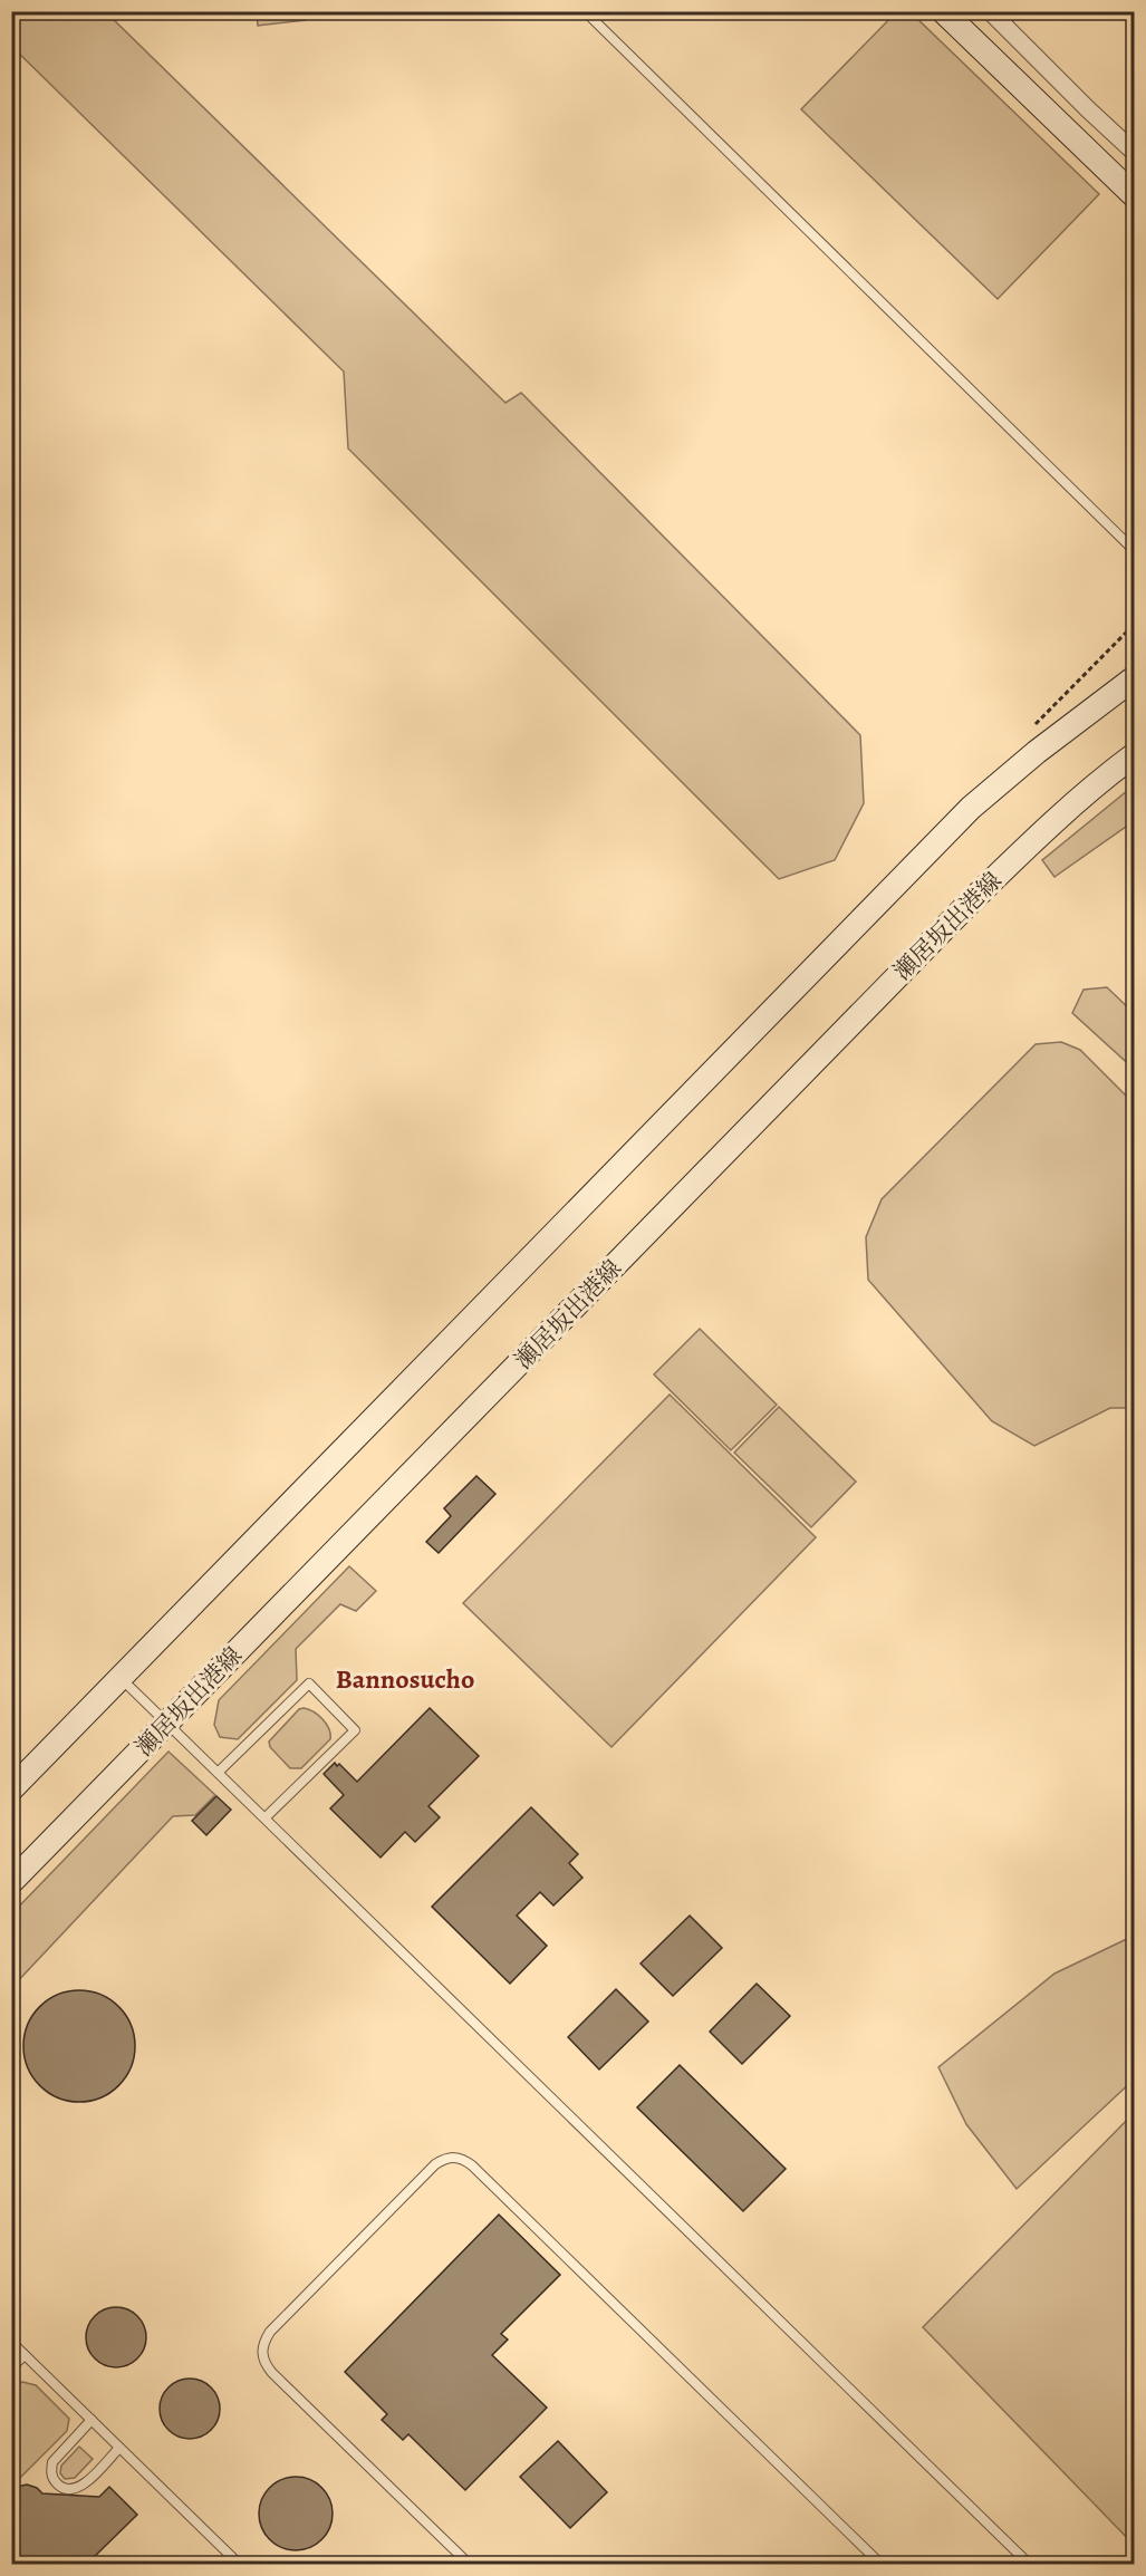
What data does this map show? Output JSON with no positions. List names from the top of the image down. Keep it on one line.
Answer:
{"streets":{"main road":["瀬居坂出港線"]},"districts":["Bannosucho"]}
